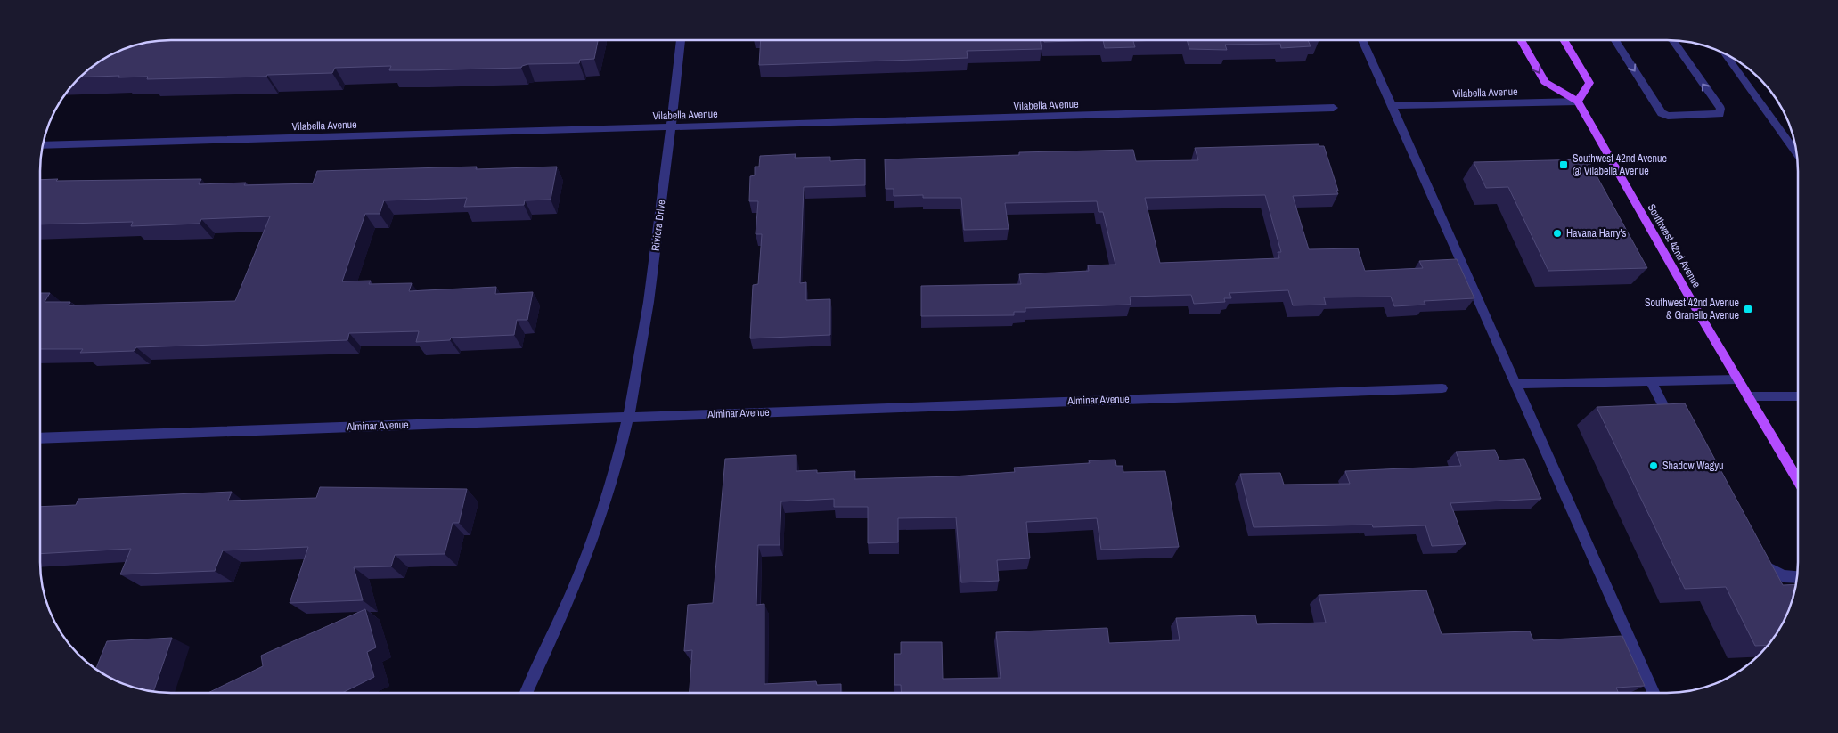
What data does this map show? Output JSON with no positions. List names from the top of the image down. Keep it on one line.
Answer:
{"streets":{"main road":["Southwest 42nd Avenue"],"street":["Vilabella Avenue","Riviera Drive","Alminar Avenue"]},"crossings":[["Vilabella Avenue","Riviera Drive"],["Vilabella Avenue","Southwest 42nd Avenue"],["Riviera Drive","Alminar Avenue"]],"places":{"transit":["Southwest 42nd Avenue @ Vilabella Avenue","Southwest 42nd Avenue & Granello Avenue"],"other":["Havana Harry's","Shadow Wagyu"]}}
